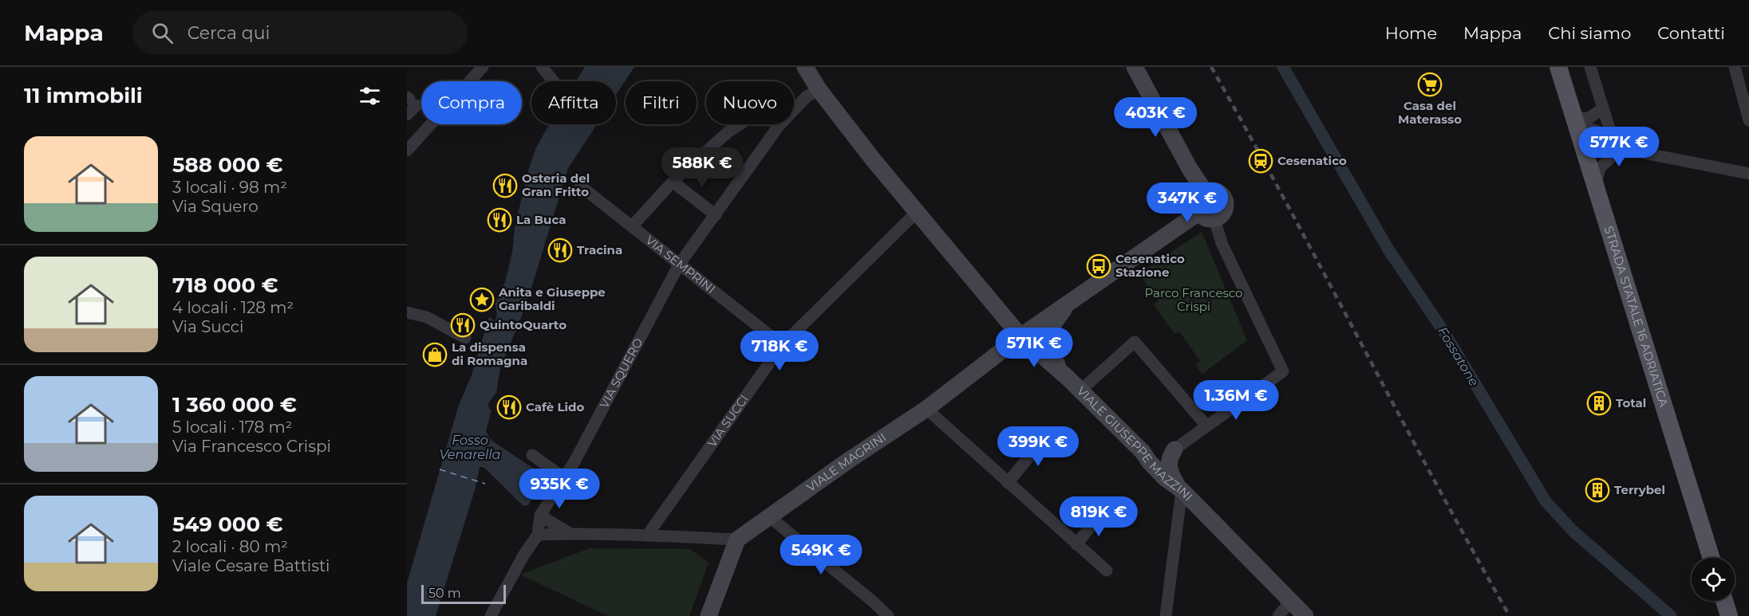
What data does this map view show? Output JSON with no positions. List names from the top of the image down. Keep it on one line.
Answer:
{"streets":{"main road":["STRADA STATALE 16 ADRIATICA"],"street":["VIA SEMPRINI","VIA SQUERO","VIA SUCCI","VIALE GIUSEPPE MAZZINI","VIALE MAGRINI"]},"crossings":[["VIA SEMPRINI","VIA SQUERO"],["VIA SEMPRINI","VIA SUCCI"],["VIA SQUERO","VIALE GIUSEPPE MAZZINI"],["VIA SUCCI","VIALE GIUSEPPE MAZZINI"],["VIALE GIUSEPPE MAZZINI","VIALE MAGRINI"]],"water":["Fossatone","Fosso Venarella"],"parks":["Parco Francesco Crispi"],"places":{"supermarket":["Casa del Materasso"],"station":["Cesenatico"],"restaurant":["Osteria del Gran Fritto","La Buca","Tracina","QuintoQuarto","Cafè Lido"],"bus stop":["Cesenatico Stazione"],"place":["Anita e Giuseppe Garibaldi"],"shop":["La dispensa di Romagna"],"building":["Total","Terrybel"]},"scale_bar":"50 m","page":{"header":"Mappa","search":"Cerca qui","nav":["Home","Mappa","Chi siamo","Contatti"],"heading":"11 immobili","chip":["Compra","Affitta","Filtri","Nuovo"],"price":["403K €","577K €","588K €","347K €","571K €","718K €","1.36M €","399K €","935K €","819K €","549K €"],"list":[{"name":"588 000 €","note":"3 locali · 98 m² · Via Squero"},{"name":"718 000 €","note":"4 locali · 128 m² · Via Succi"},{"name":"1 360 000 €","note":"5 locali · 178 m² · Via Francesco Crispi"},{"name":"549 000 €","note":"2 locali · 80 m² · Viale Cesare Battisti"}],"scale":"50 m"}}
